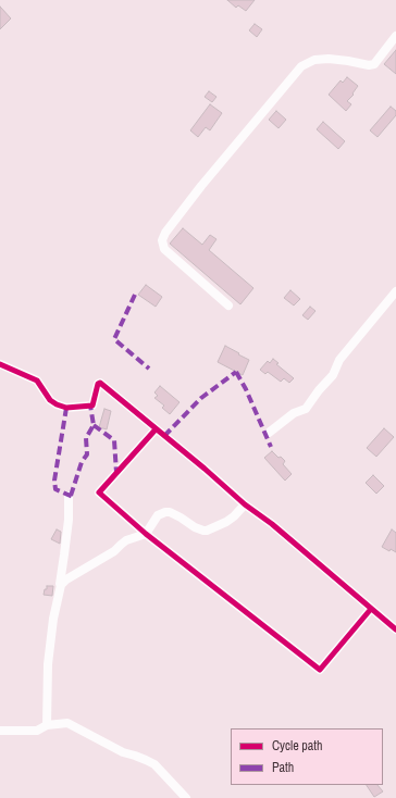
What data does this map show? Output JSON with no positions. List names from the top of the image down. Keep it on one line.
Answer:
{"legend":["Cycle path","Path"]}
